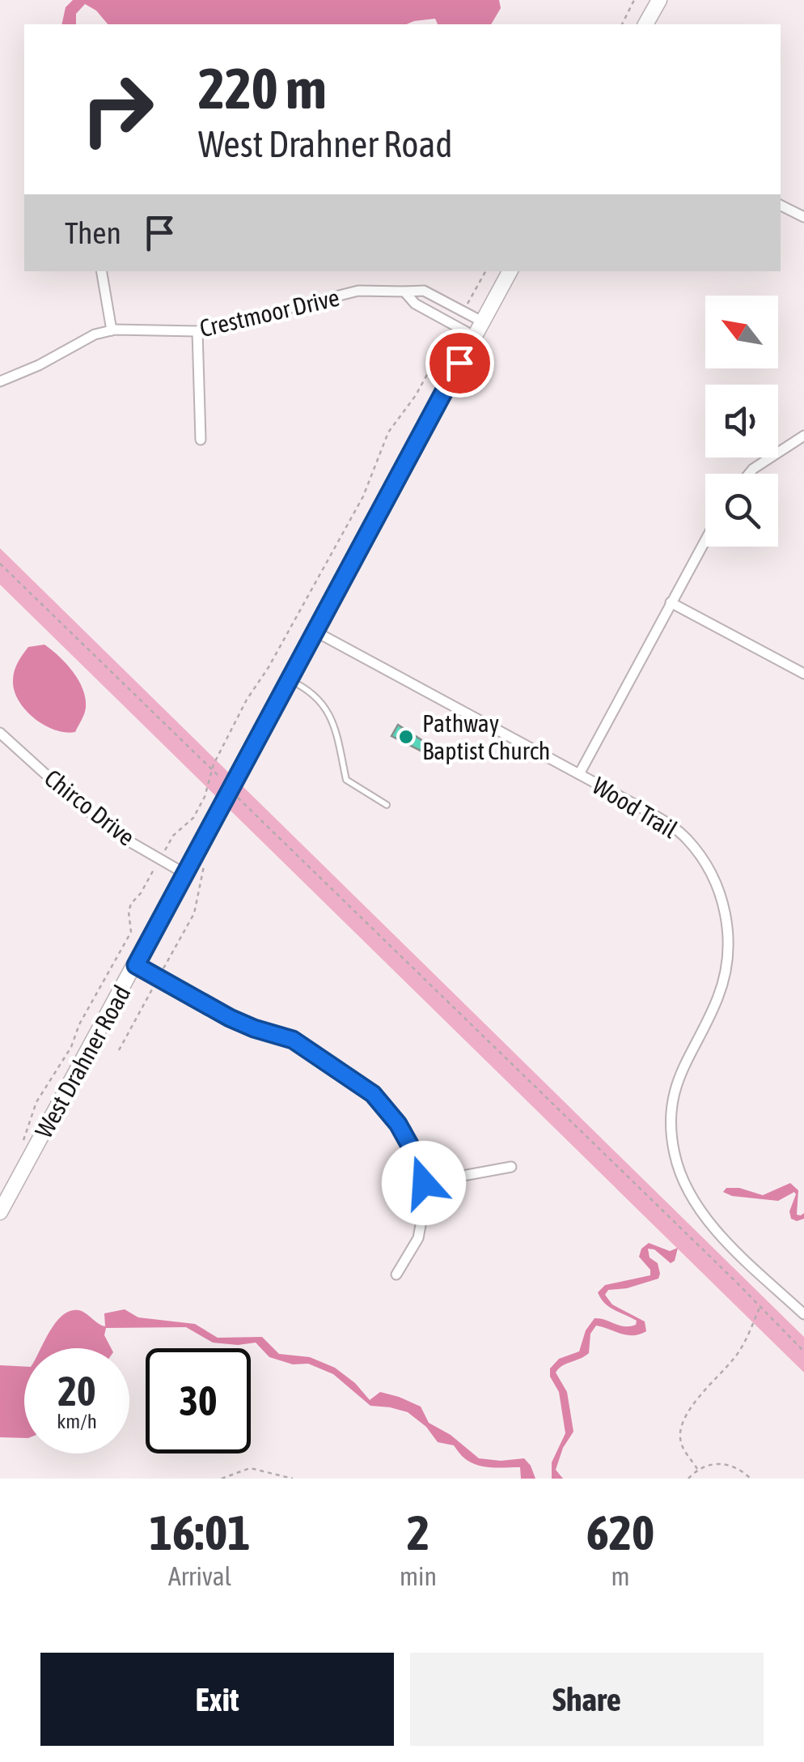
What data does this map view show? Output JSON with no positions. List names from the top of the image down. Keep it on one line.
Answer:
{"streets":{"street":["Crestmoor Drive","Chirco Drive","Wood Trail","West Drahner Road"]},"crossings":[["Crestmoor Drive","West Drahner Road"],["Chirco Drive","West Drahner Road"],["Wood Trail","West Drahner Road"]],"places":["Pathway Baptist Church"],"north":"top left","page":{"turn":["220 m","West Drahner Road"],"then":"Then","speed":"20 km/h","limit":"30","eta":["16:01","Arrival","2","min","620","m"],"buttons":["Exit","Share"]}}
